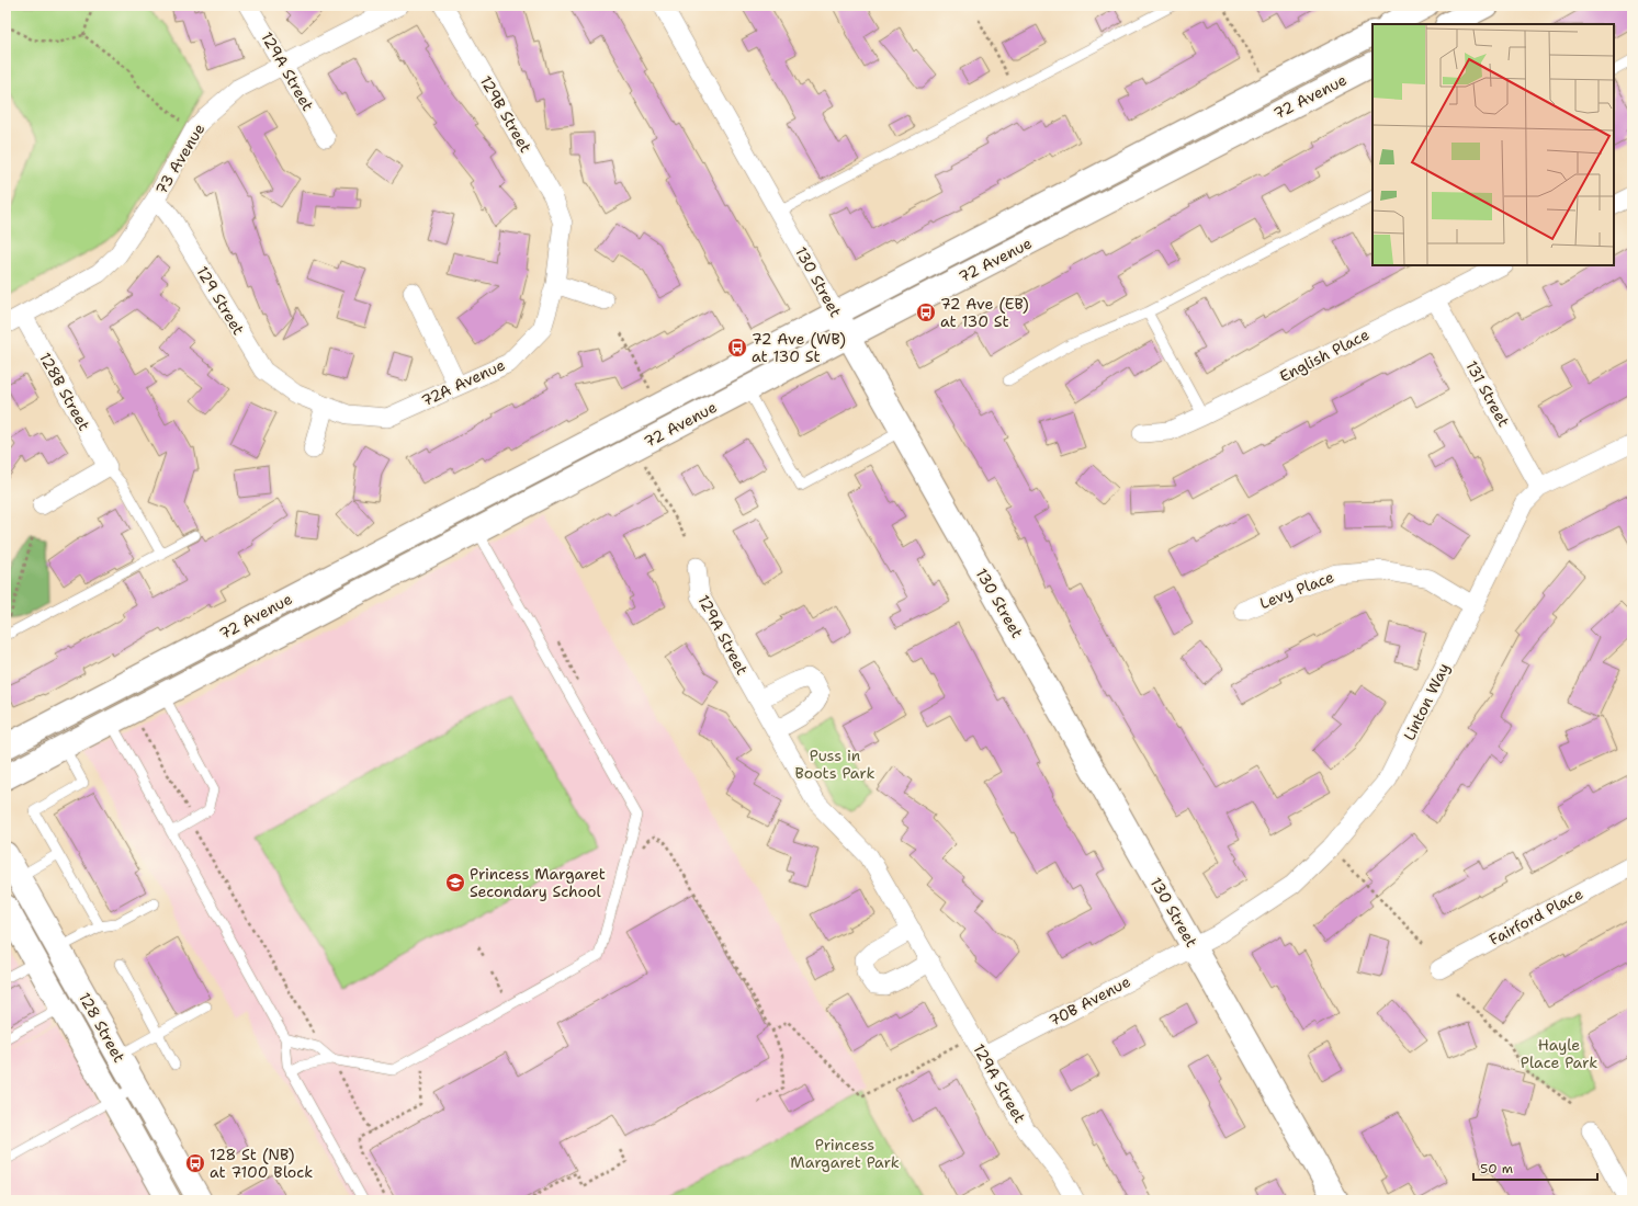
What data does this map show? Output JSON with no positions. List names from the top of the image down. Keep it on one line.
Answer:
{"streets":{"main road":["72 Avenue","130 Street","128 Street"],"street":["129A Street","129B Street","73 Avenue","129 Street","English Place","72A Avenue","128B Street","131 Street","Levy Place","Linton Way","Fairford Place","70B Avenue"]},"crossings":[["129A Street","73 Avenue"],["129A Street","70B Avenue"],["72 Avenue","130 Street"],["129B Street","72A Avenue"],["73 Avenue","129 Street"],["73 Avenue","128B Street"],["130 Street","Linton Way"],["130 Street","70B Avenue"],["129 Street","72A Avenue"],["English Place","131 Street"],["131 Street","Linton Way"],["Levy Place","Linton Way"],["Linton Way","70B Avenue"]],"parks":["Puss in Boots Park","Hayle Place Park","Princess Margaret Park"],"places":{"bus stop":["72 Ave (EB) at 130 St","72 Ave (WB) at 130 St","128 St (NB) at 7100 Block"],"school or university":["Princess Margaret Secondary School"]},"scale_bar":"50 m"}
